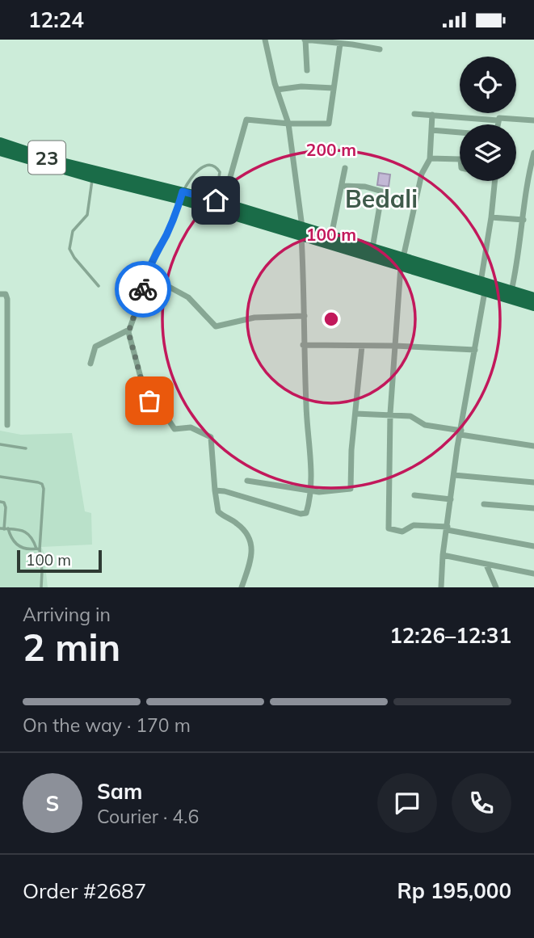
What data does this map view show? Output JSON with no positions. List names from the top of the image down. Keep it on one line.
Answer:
{"streets":{"highway":["23"]},"districts":["Bedali"],"scale_bar":"100 m","page":{"status":"12:24","scale":"100 m","heading":["2 min","Arriving in","12:26–12:31"],"panel":["Sam","Courier · 4.6","Order #2687","Rp 195,000"],"bar":"On the way · 170 m","round":"S"},"rings":["200 m","100 m"]}
